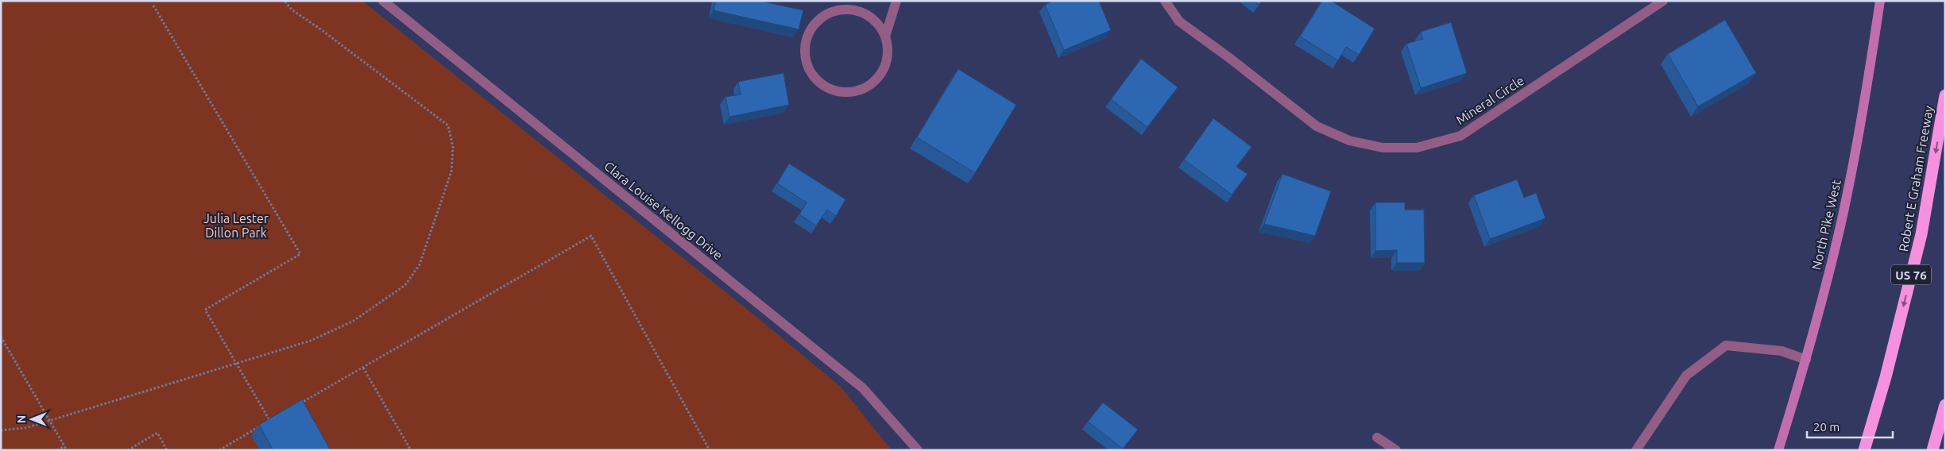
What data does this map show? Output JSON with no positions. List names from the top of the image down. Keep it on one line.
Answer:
{"streets":{"highway":["Robert E Graham Freeway","US 76"],"main road":["North Pike West"],"street":["Mineral Circle","Clara Louise Kellogg Drive"]},"one_way":["Robert E Graham Freeway"],"parks":["Julia Lester Dillon Park"],"scale_bar":"20 m","north":"left"}
